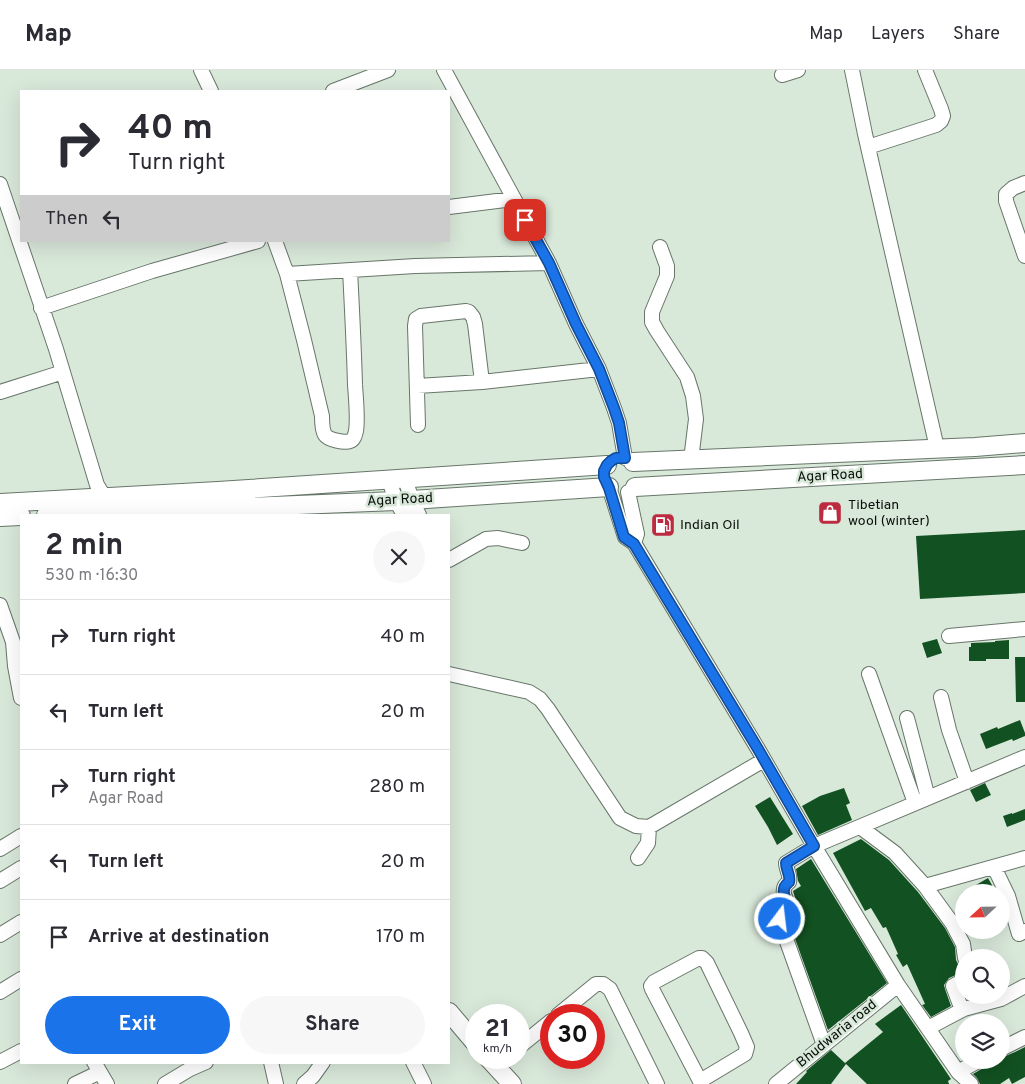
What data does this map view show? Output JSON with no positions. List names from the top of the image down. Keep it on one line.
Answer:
{"streets":{"main road":["Agar Road"],"street":["Bhudwaria road"]},"places":{"shop":["Tibetian wool (winter)"],"fuel station":["Indian Oil"]},"north":"left","page":{"header":"Map","nav":["Map","Layers","Share"],"turn":["40 m","Turn right"],"then":"Then","heading":["2 min","530 m · 16:30"],"list":[{"name":"Turn right","value":"40 m"},{"name":"Turn left","value":"20 m"},{"name":"Turn right","note":"Agar Road","value":"280 m"},{"name":"Turn left","value":"20 m"},{"name":"Arrive at destination","value":"170 m"}],"buttons":["Exit","Share"],"speed":"21 km/h","limit":"30"}}
